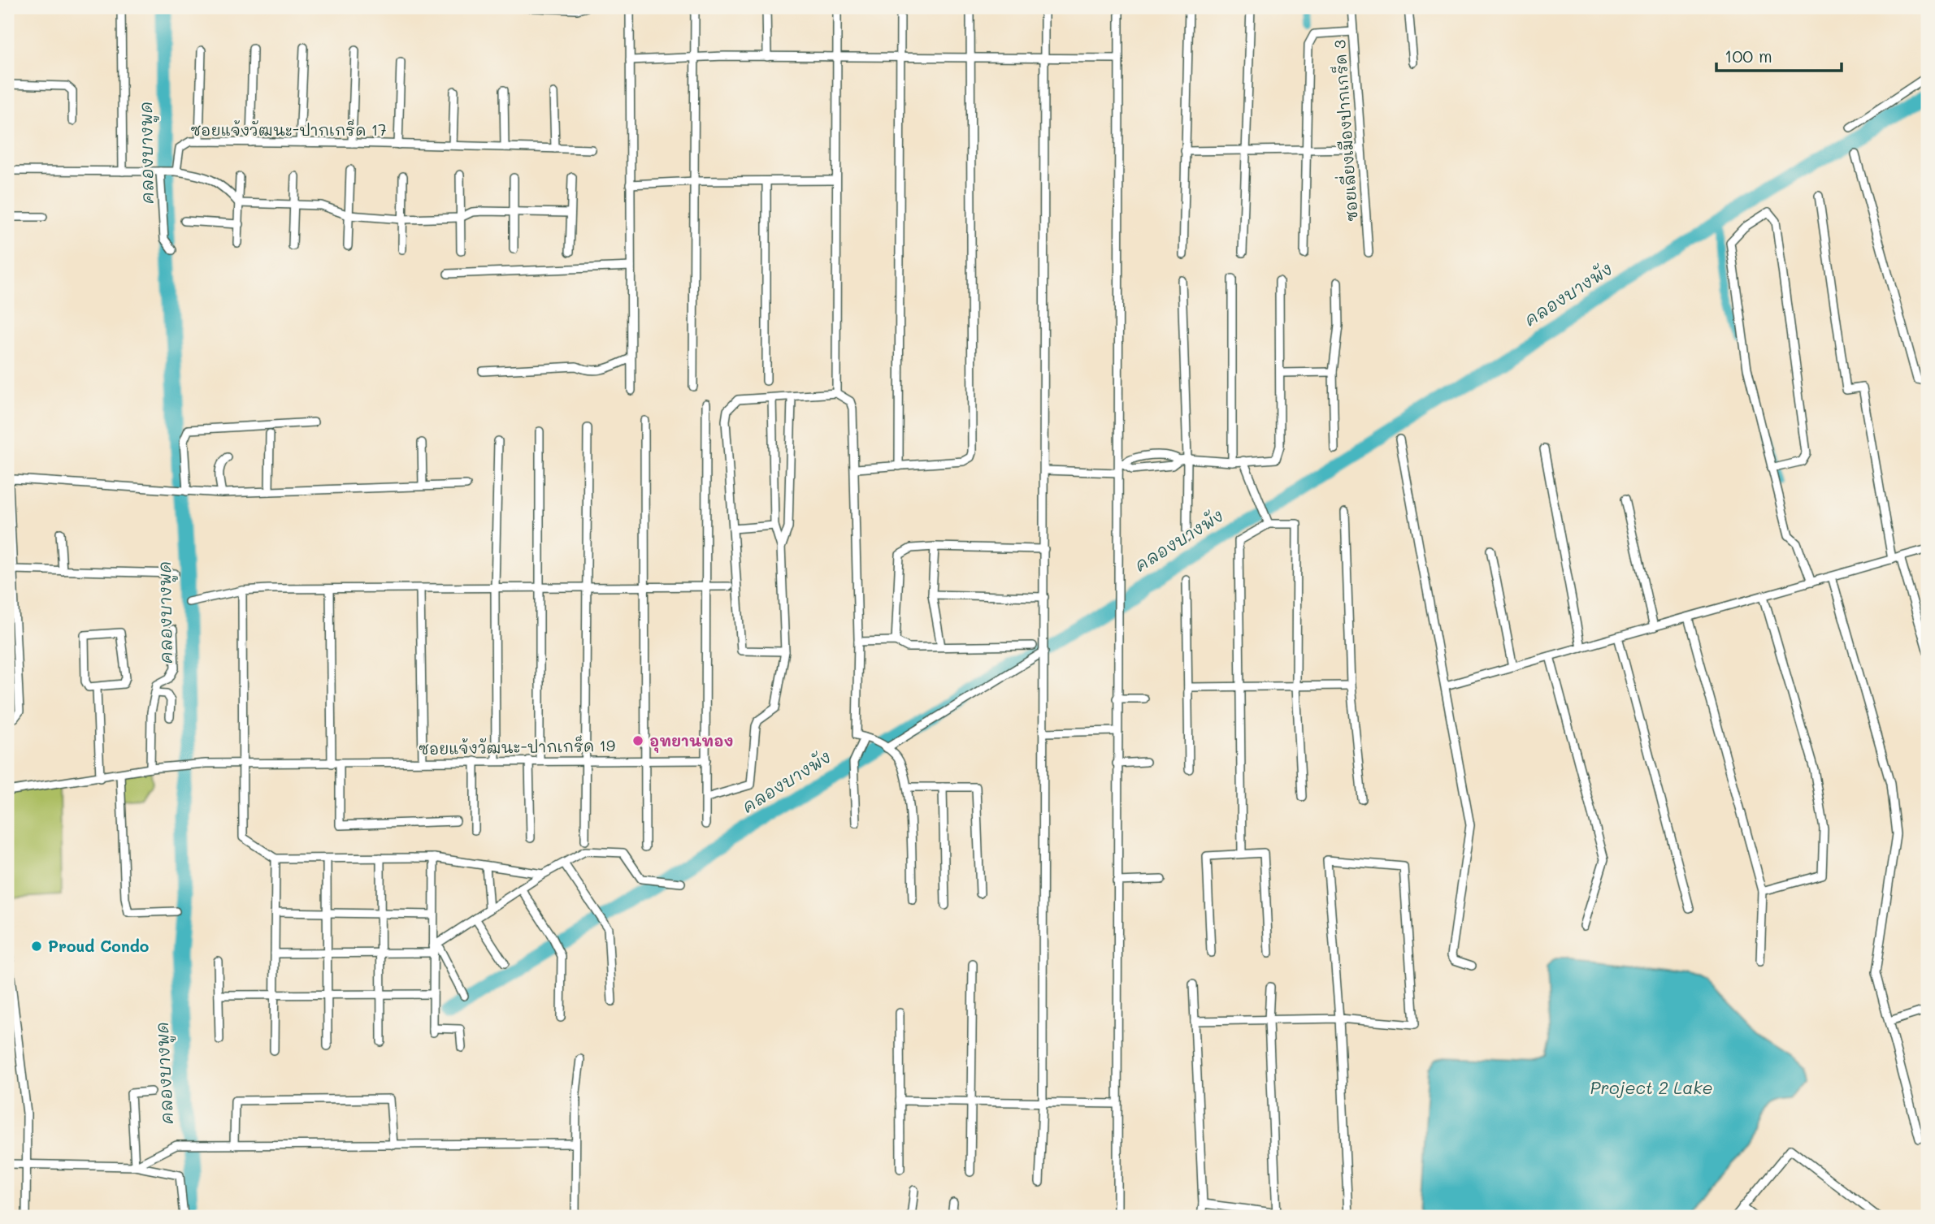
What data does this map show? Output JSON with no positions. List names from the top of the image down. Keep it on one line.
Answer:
{"streets":{"street":["ซอยแจ้งวัฒนะ-ปากเกร็ด 17","ซอยเลี่ยงเมืองปากเกร็ด 3","ซอยแจ้งวัฒนะ-ปากเกร็ด 19"]},"water":["คลองบางพูด","คลองบางพัง","Project 2 Lake"],"places":["อุทยานทอง","Proud Condo"],"scale_bar":"100 m"}
